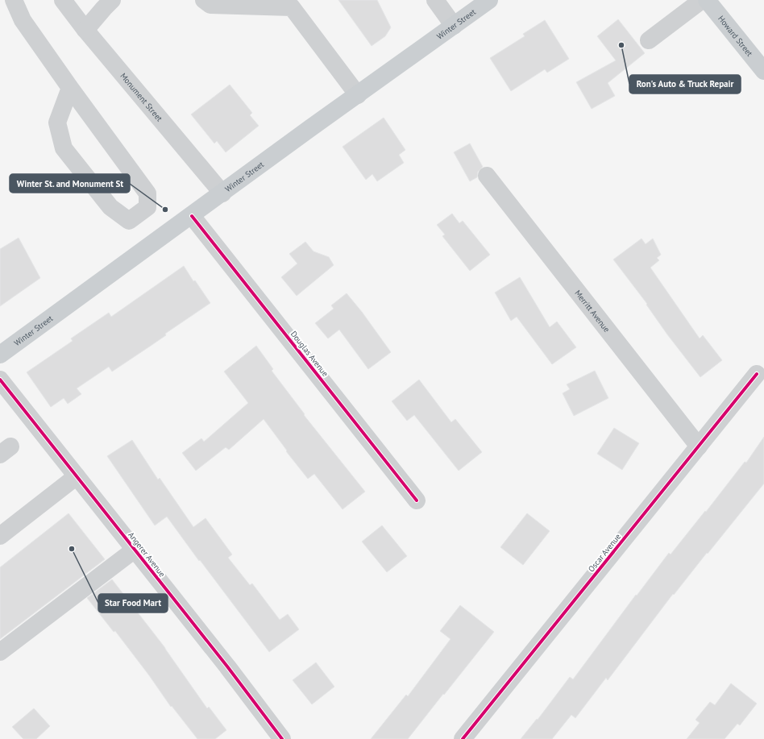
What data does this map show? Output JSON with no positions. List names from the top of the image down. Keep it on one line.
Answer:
{"streets":{"main road":["Winter Street","Howard Street"],"street":["Monument Street","Merritt Avenue","Douglas Avenue","Oscar Avenue","Angerer Avenue"]},"crossings":[["Winter Street","Monument Street"],["Winter Street","Douglas Avenue"],["Merritt Avenue","Oscar Avenue"]],"places":["Ron's Auto & Truck Repair","Winter St. and Monument St","Star Food Mart"]}
